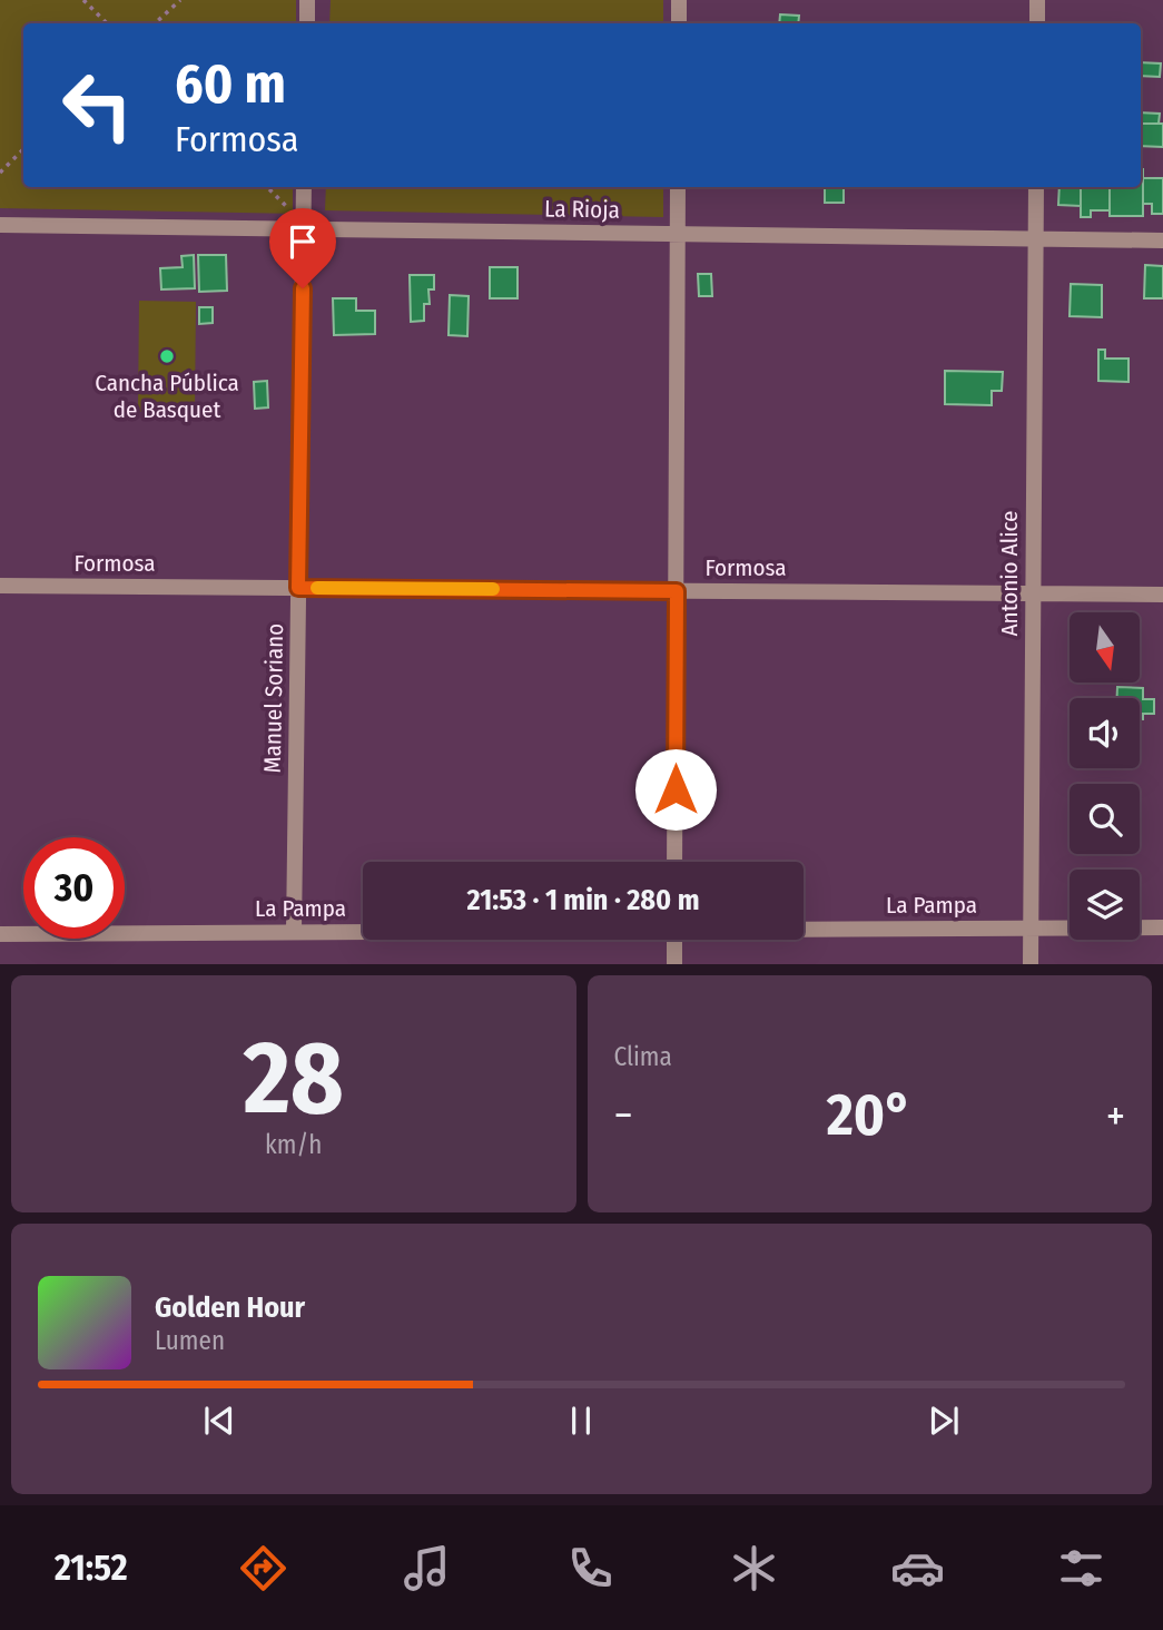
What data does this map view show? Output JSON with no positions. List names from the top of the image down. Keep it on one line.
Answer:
{"streets":{"street":["La Rioja","Formosa","Antonio Alice","Manuel Soriano","La Pampa"]},"crossings":[["La Rioja","Antonio Alice"],["La Rioja","Manuel Soriano"],["Formosa","Antonio Alice"],["Formosa","Manuel Soriano"],["Antonio Alice","La Pampa"],["Manuel Soriano","La Pampa"]],"places":["Cancha Pública de Basquet"],"north":"bottom","page":{"turn":["60 m","Formosa"],"limit":"30","trip":"21:53 · 1 min · 280 m","tile":[["28","km/h"],"Clima"],"heat":["−","20°","+"],"song":["Golden Hour","Lumen"],"tabs":"21:52"}}
